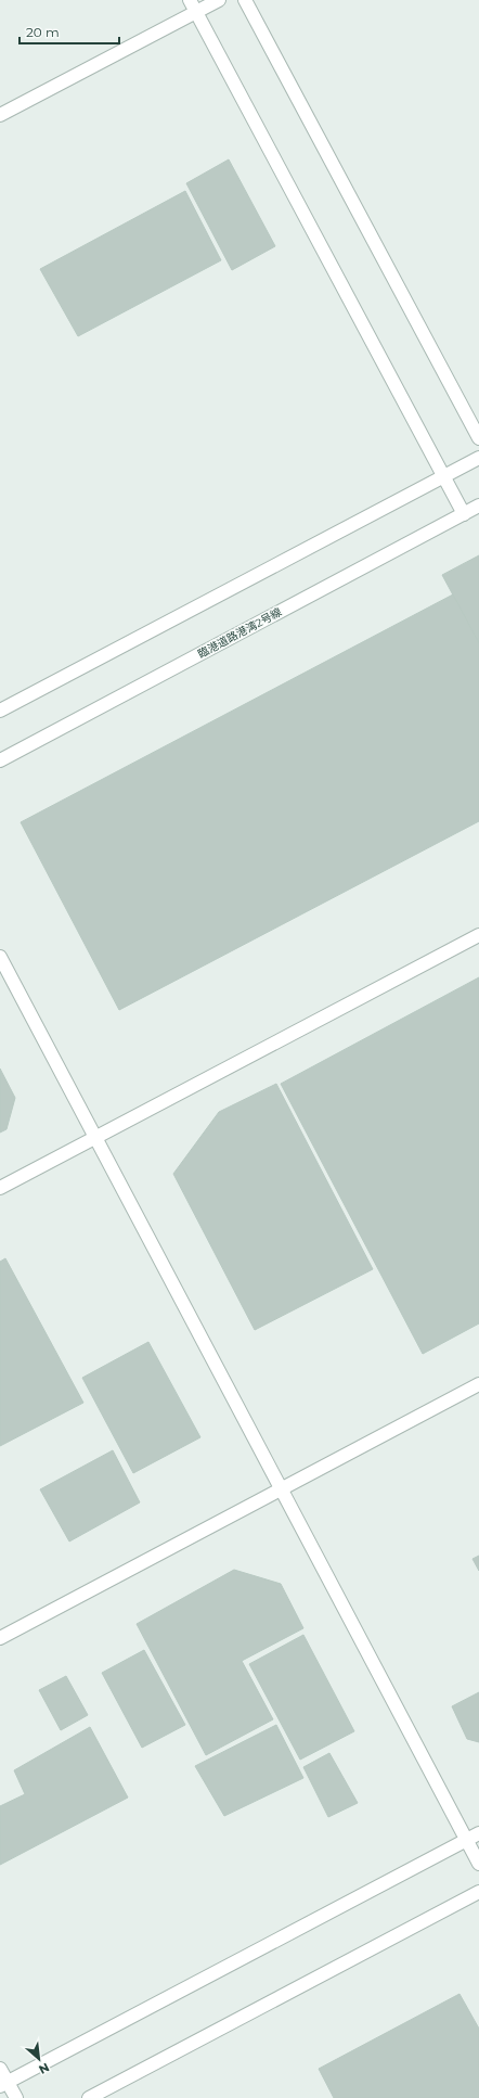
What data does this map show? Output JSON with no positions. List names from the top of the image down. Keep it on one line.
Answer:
{"streets":{"street":["臨港道路港湾2号線"]},"scale_bar":"20 m","north":"bottom right"}
